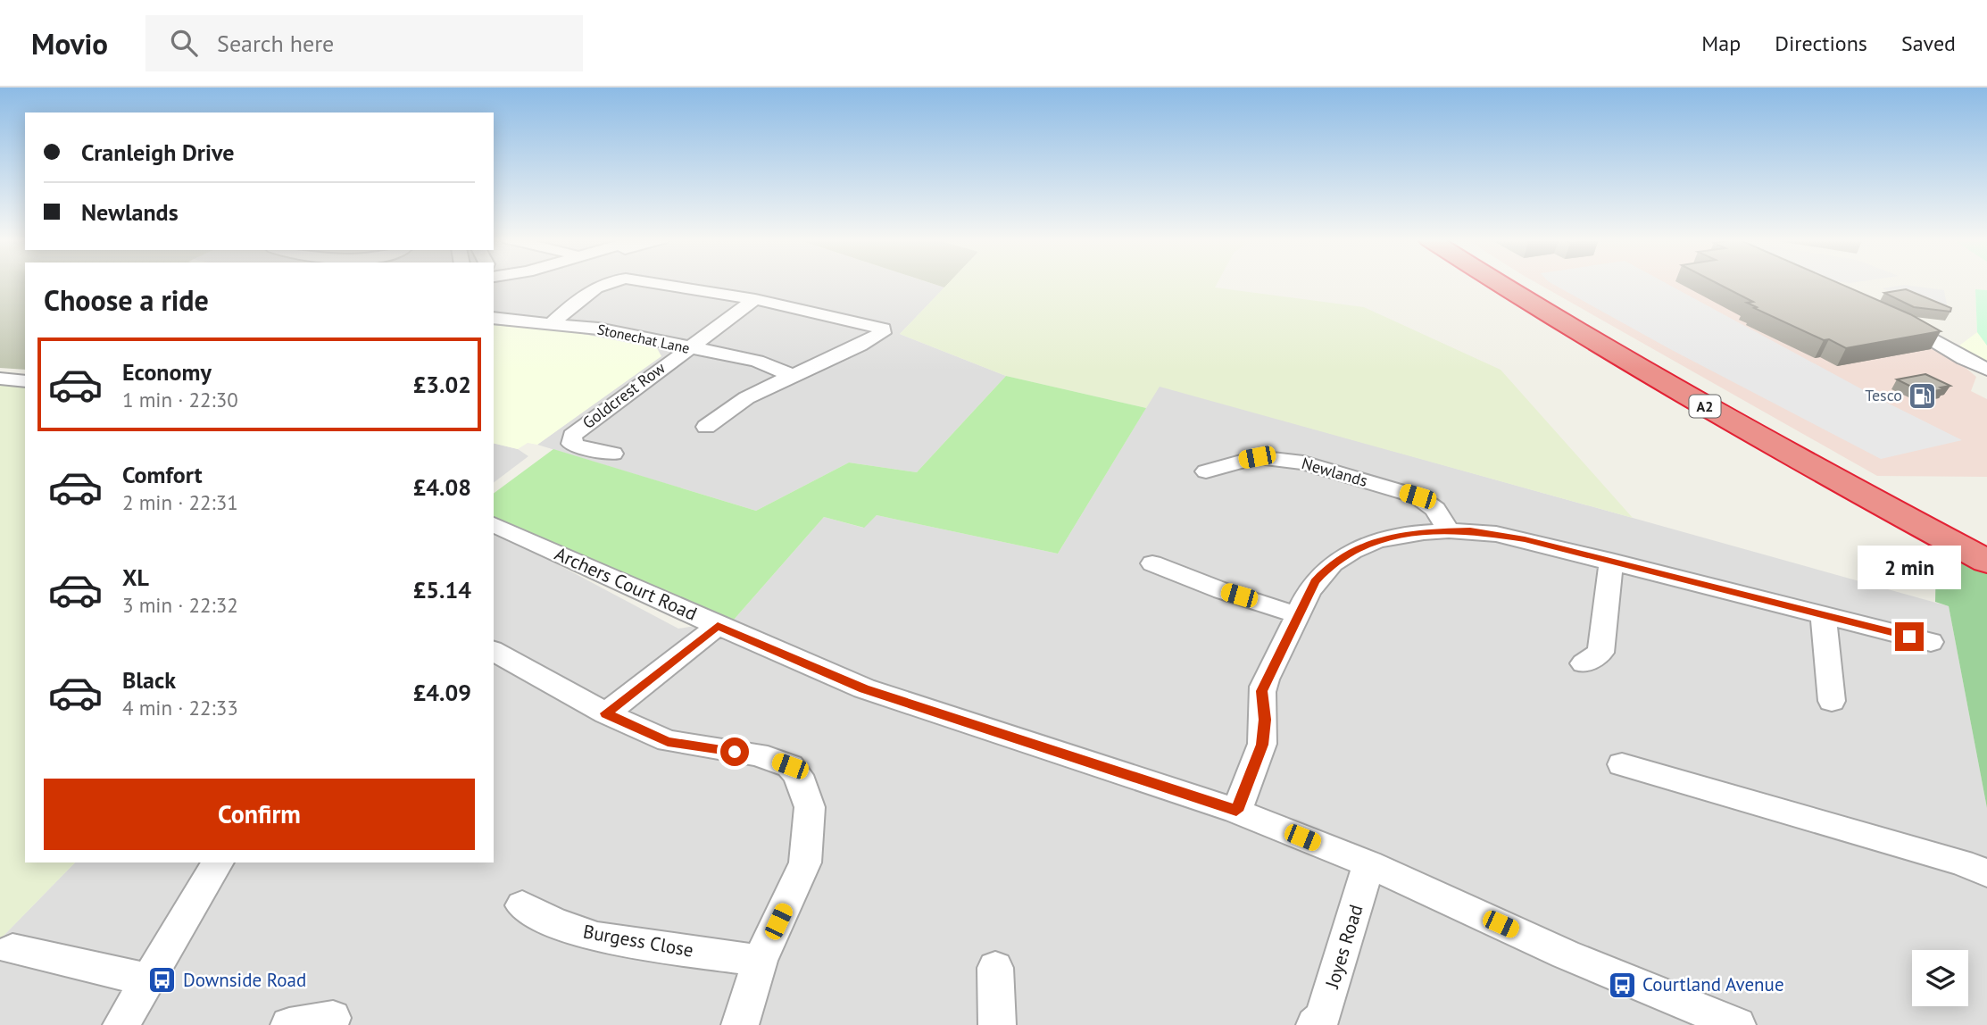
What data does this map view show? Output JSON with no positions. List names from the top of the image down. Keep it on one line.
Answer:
{"streets":{"highway":["A2"],"street":["Stonechat Lane","Goldcrest Row","Newlands","Archers Court Road","Burgess Close","Joyes Road"]},"crossings":[["Stonechat Lane","Goldcrest Row"],["Archers Court Road","Joyes Road"]],"places":{"fuel station":["Tesco"],"bus stop":["Downside Road","Courtland Avenue"]},"page":{"header":"Movio","search":"Search here","nav":["Map","Directions","Saved"],"banner":["Cranleigh Drive","Newlands"],"heading":"Choose a ride","list":[{"name":"Economy","note":"1 min · 22:30","value":"£3.02"},{"name":"Comfort","note":"2 min · 22:31","value":"£4.08"},{"name":"XL","note":"3 min · 22:32","value":"£5.14"},{"name":"Black","note":"4 min · 22:33","value":"£4.09"}],"bubble":"2 min","buttons":"Confirm"}}
